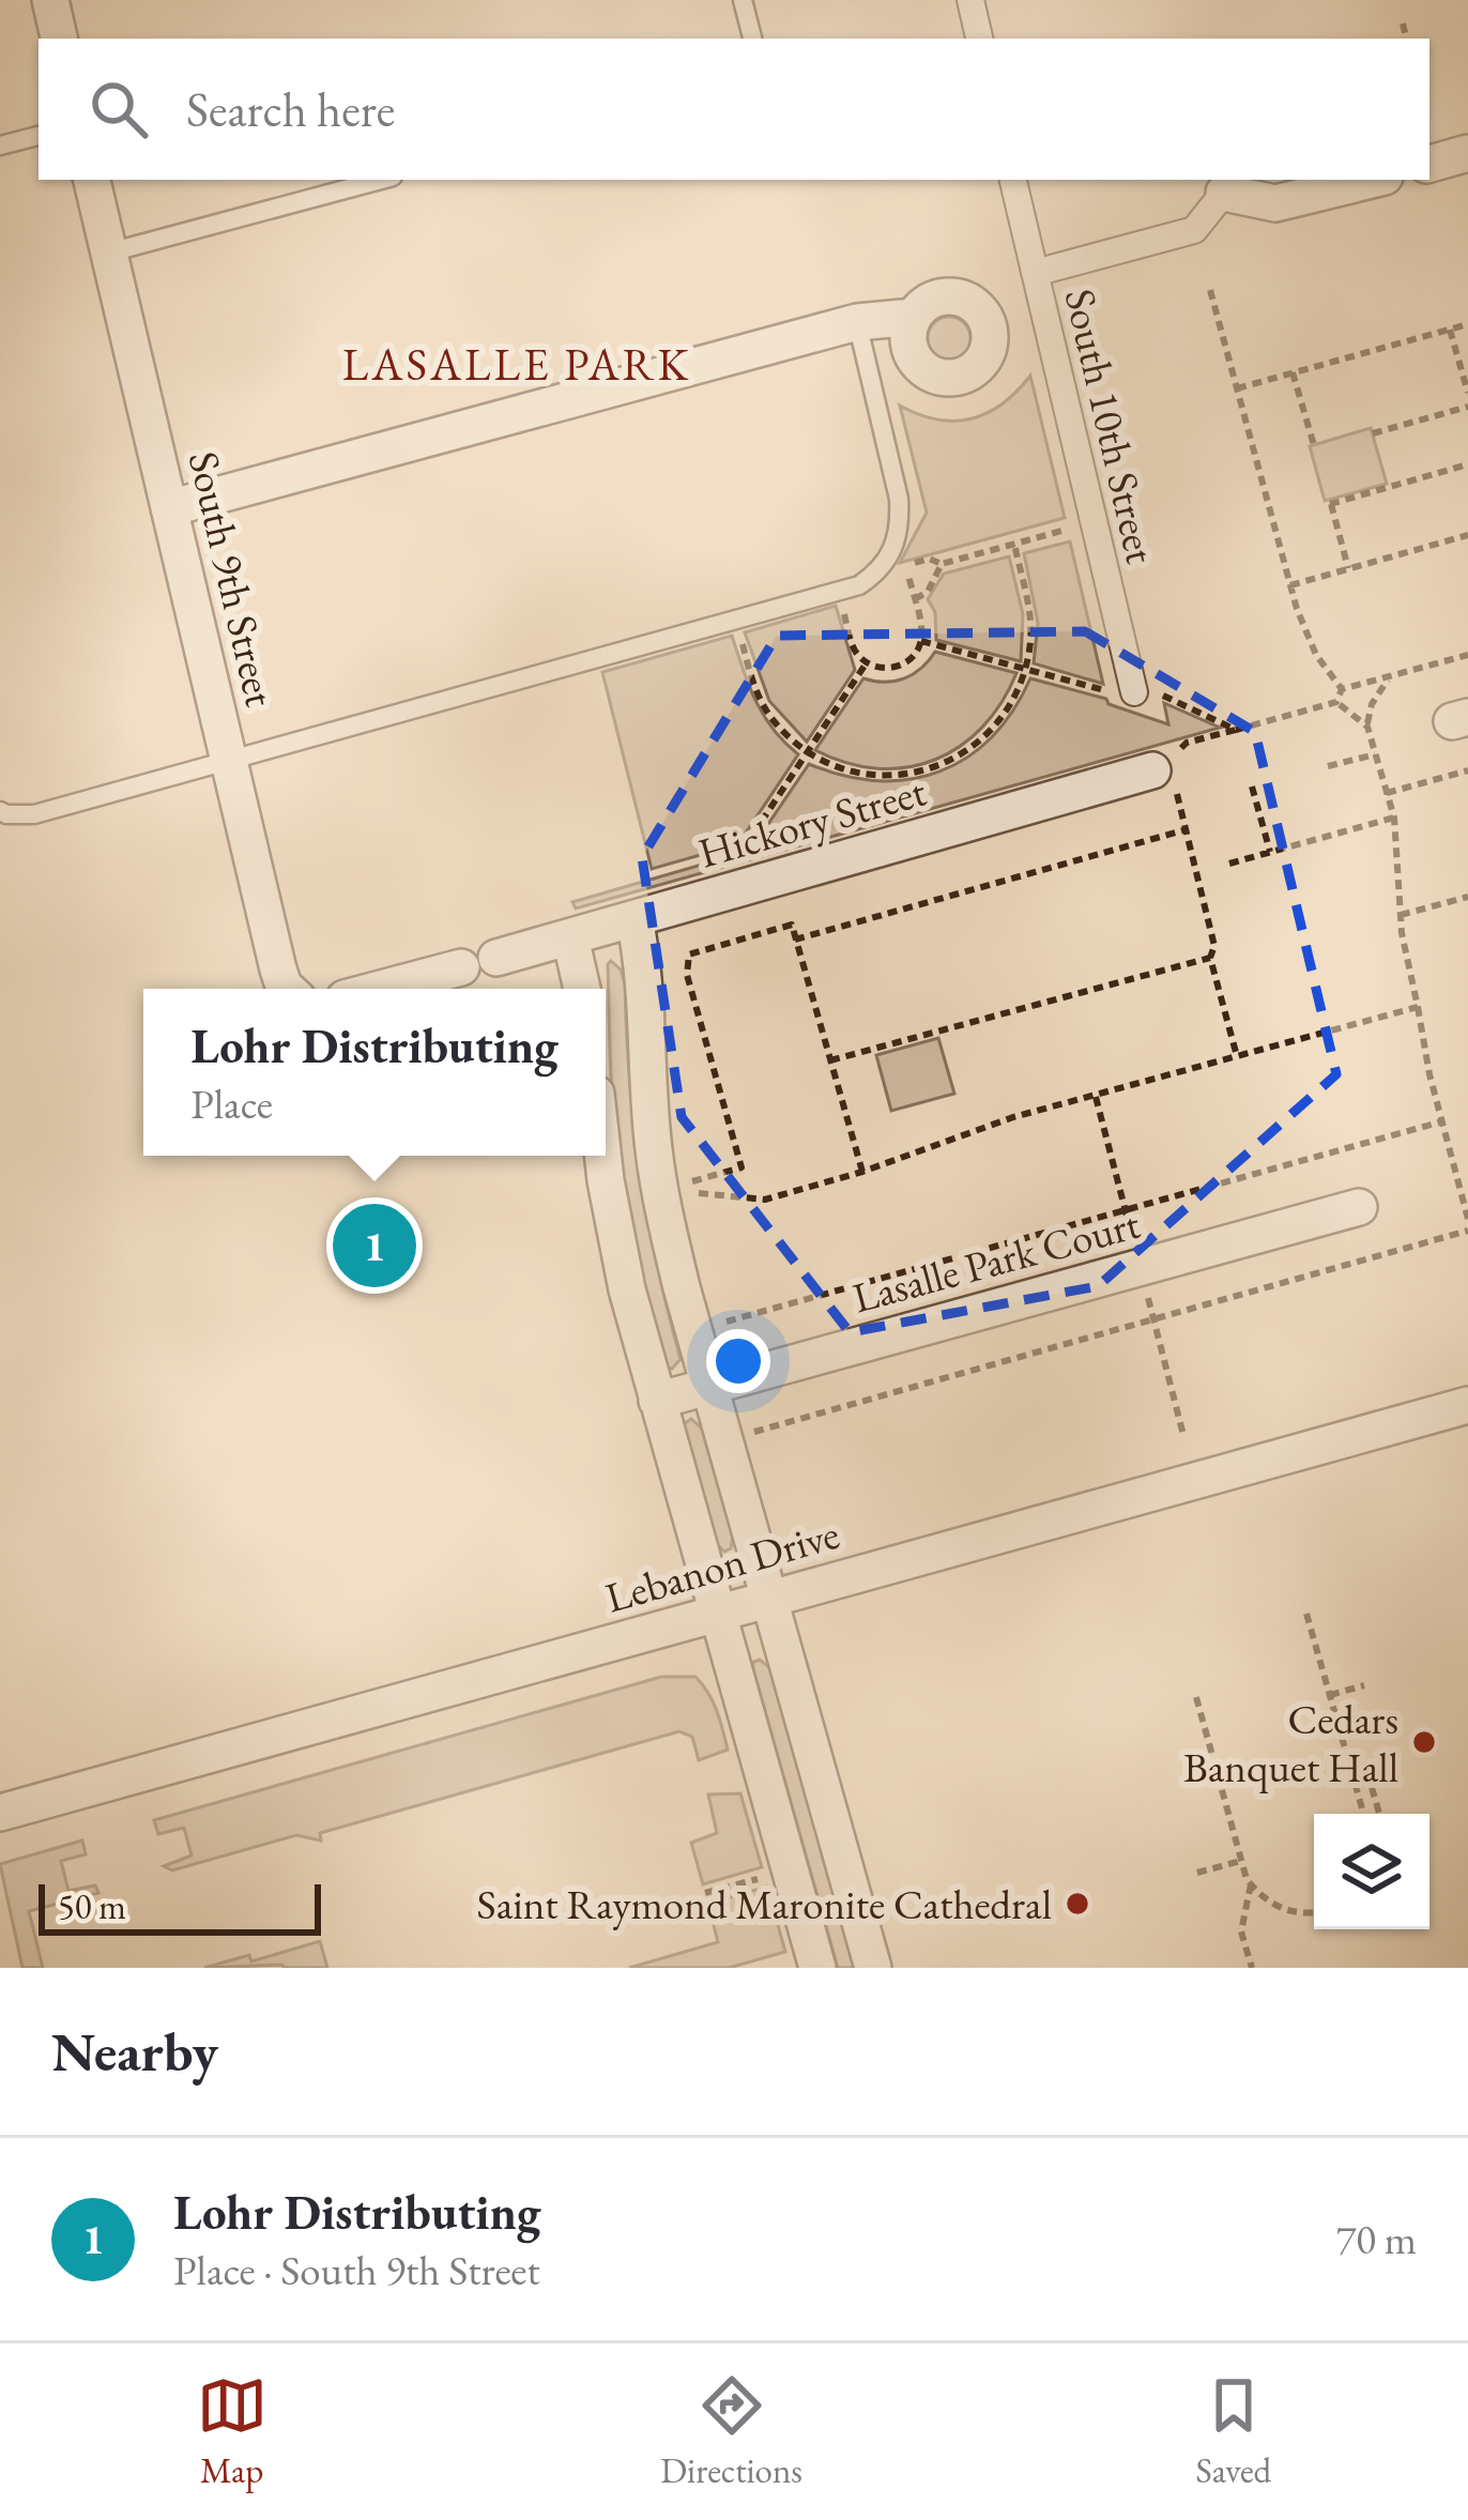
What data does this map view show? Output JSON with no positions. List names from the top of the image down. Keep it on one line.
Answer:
{"streets":{"street":["South 10th Street","South 9th Street","Hickory Street","Lasalle Park Court","Lebanon Drive"]},"districts":["LASALLE PARK"],"places":["Cedars Banquet Hall","Saint Raymond Maronite Cathedral"],"scale_bar":"50 m","page":{"search":"Search here","popup":["Lohr Distributing","Place"],"pins":"1","scale":"50 m","heading":"Nearby","list":[{"mark":"1","name":"Lohr Distributing","note":"Place · South 9th Street","value":"70 m"}],"nav":["Map","Directions","Saved"]}}
